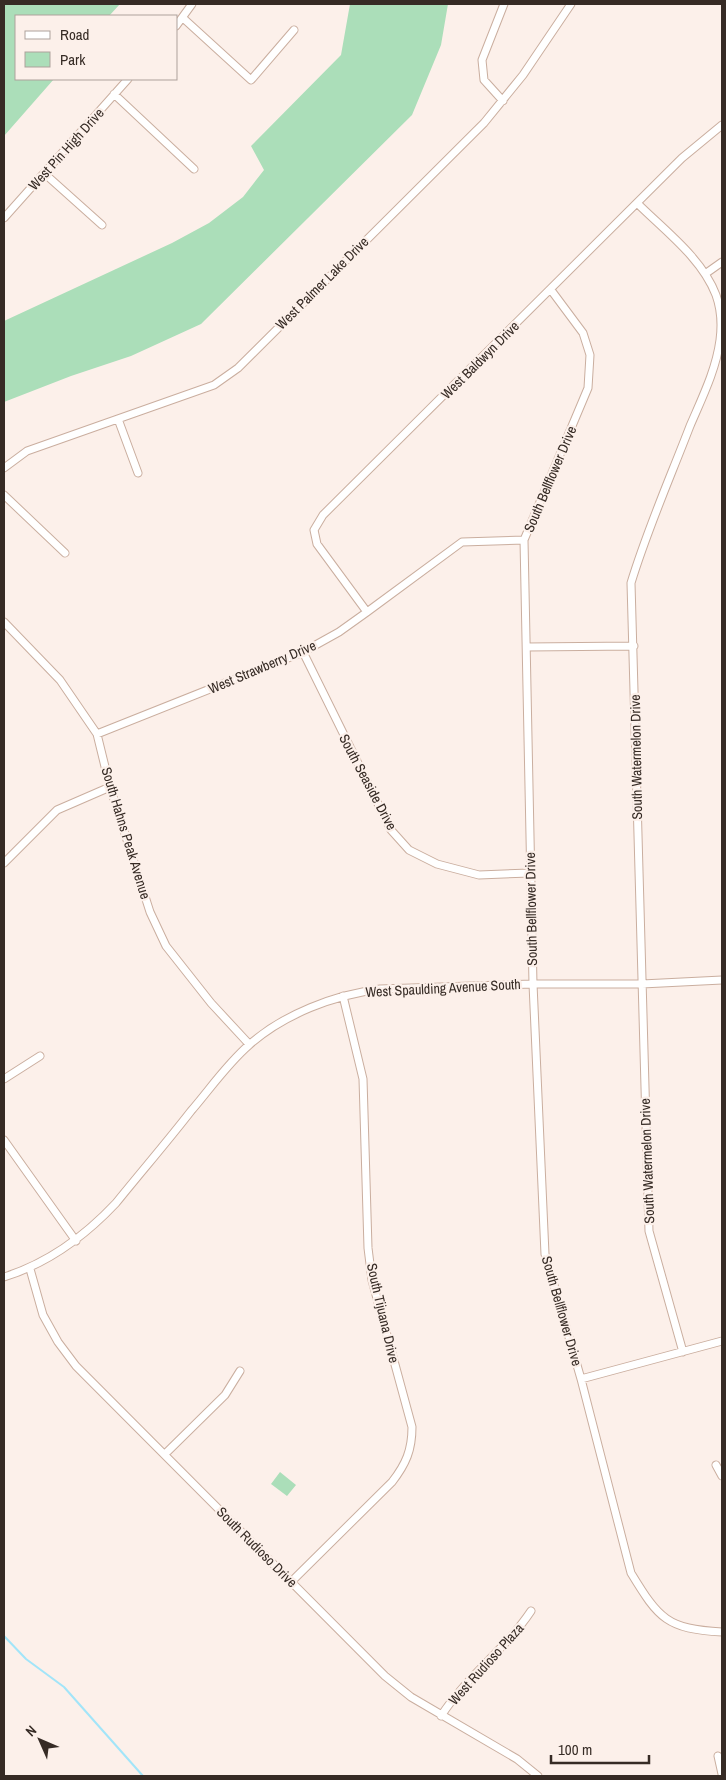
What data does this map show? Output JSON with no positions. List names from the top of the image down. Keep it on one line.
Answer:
{"streets":{"street":["West Pin High Drive","West Palmer Lake Drive","West Baldwyn Drive","South Bellflower Drive","West Strawberry Drive","South Watermelon Drive","South Seaside Drive","South Hahns Peak Avenue","West Spaulding Avenue South","South Tijuana Drive","South Rudioso Drive","West Rudioso Plaza"]},"crossings":[["West Baldwyn Drive","South Bellflower Drive"],["West Baldwyn Drive","West Strawberry Drive"],["West Baldwyn Drive","South Watermelon Drive"],["South Bellflower Drive","West Strawberry Drive"],["South Bellflower Drive","South Seaside Drive"],["South Bellflower Drive","West Spaulding Avenue South"],["West Strawberry Drive","South Seaside Drive"],["West Strawberry Drive","South Hahns Peak Avenue"],["South Watermelon Drive","West Spaulding Avenue South"],["South Hahns Peak Avenue","West Spaulding Avenue South"],["West Spaulding Avenue South","South Tijuana Drive"],["West Spaulding Avenue South","South Rudioso Drive"],["South Tijuana Drive","South Rudioso Drive"],["South Rudioso Drive","West Rudioso Plaza"]],"legend":["Road","Park"],"scale_bar":"100 m","north":"top left"}
